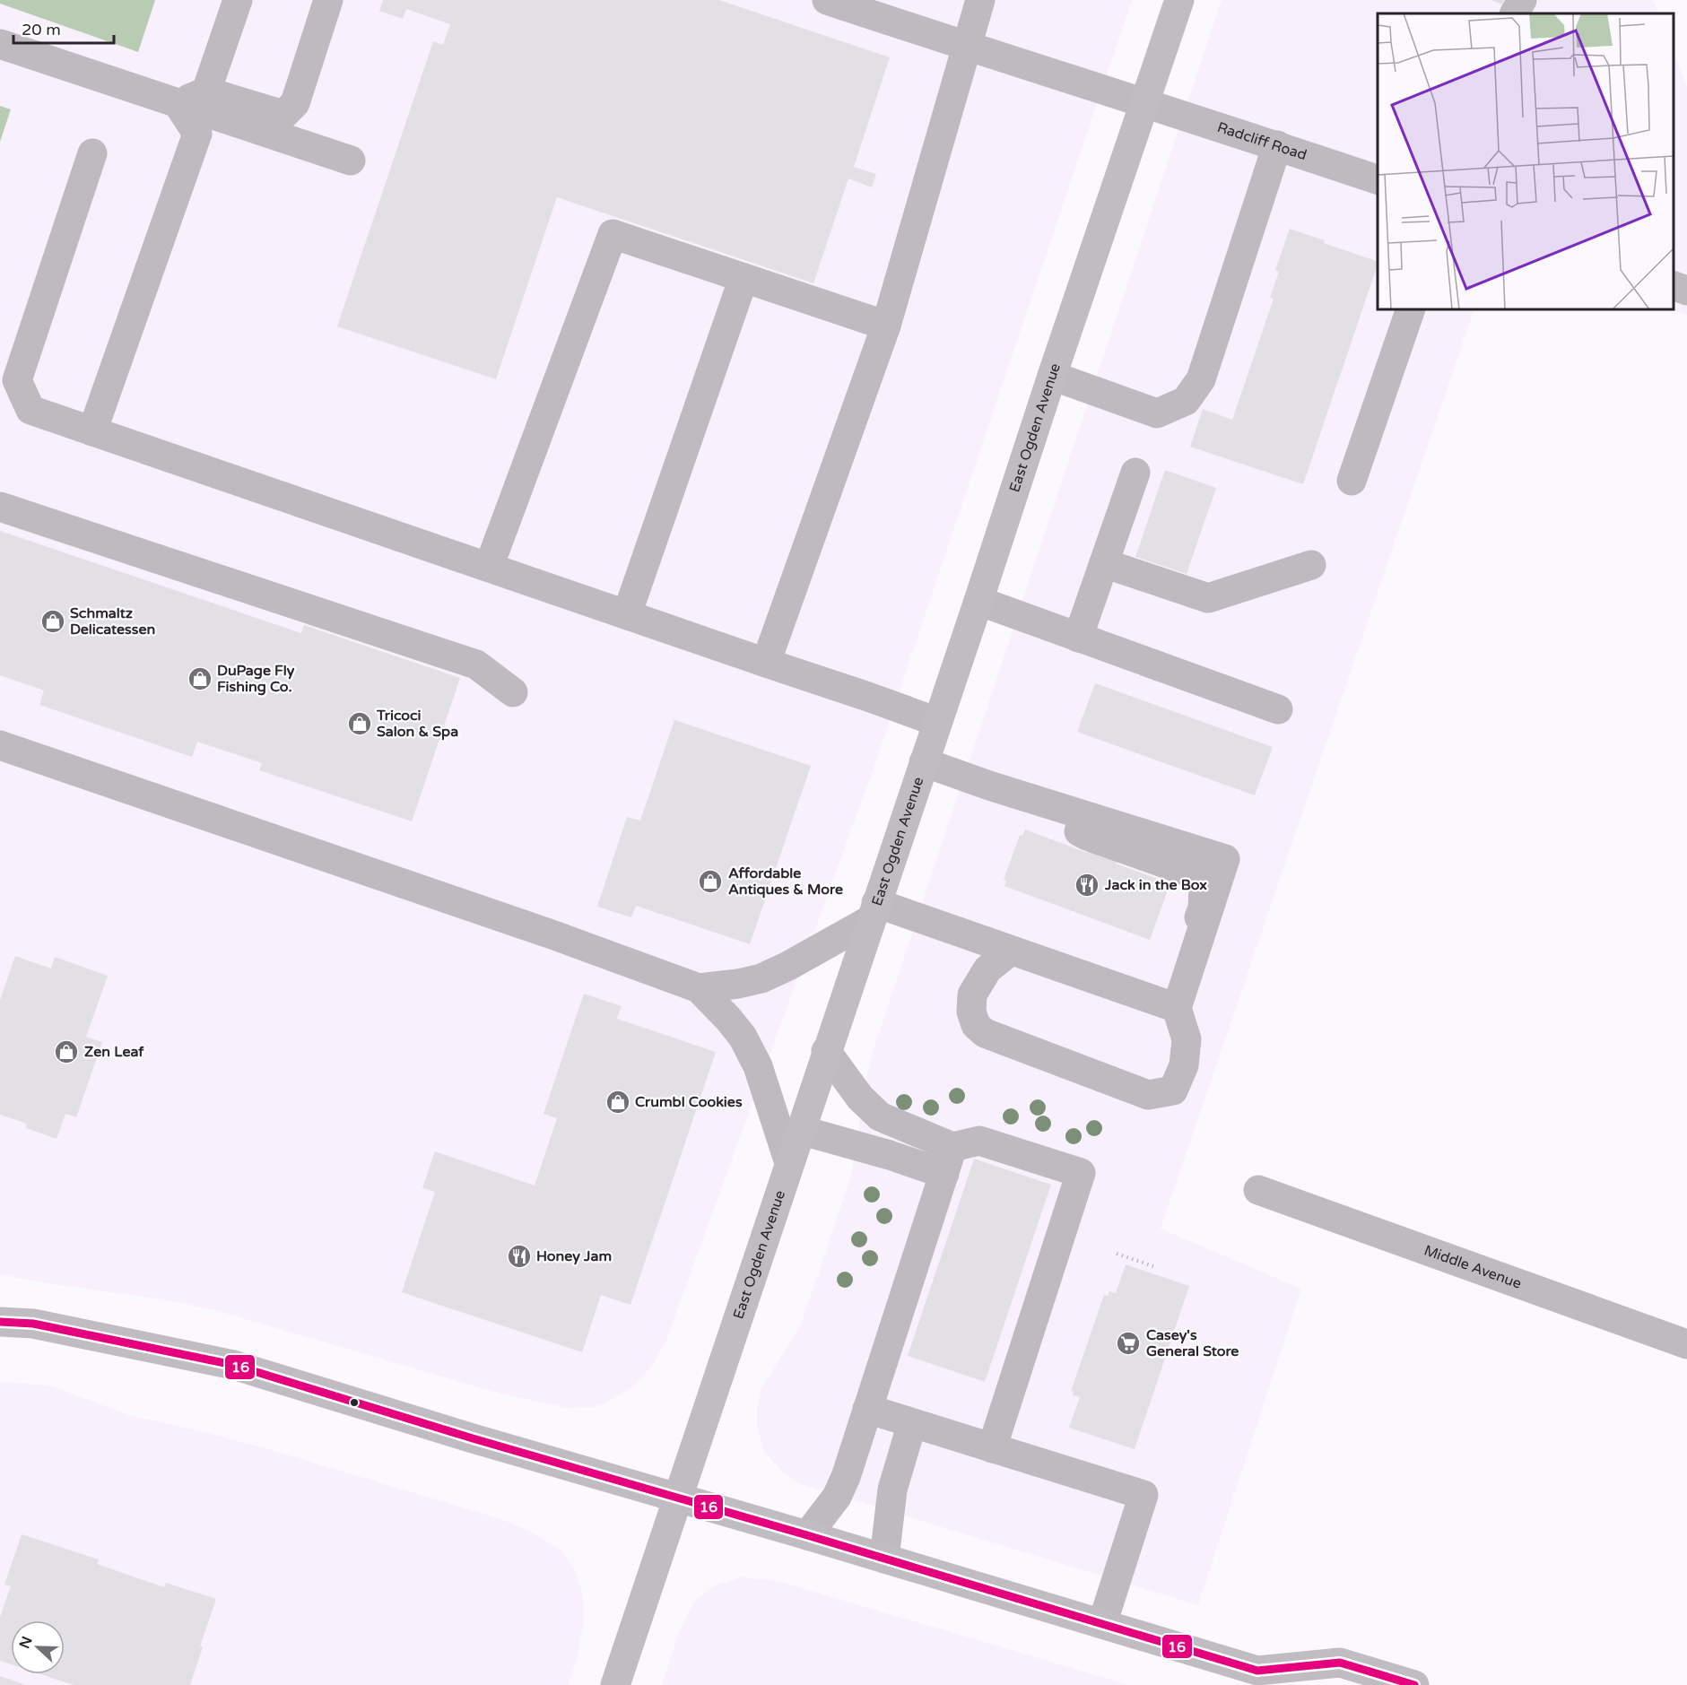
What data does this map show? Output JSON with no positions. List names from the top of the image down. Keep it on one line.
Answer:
{"streets":{"main road":["East Ogden Avenue"],"street":["Radcliff Road","Middle Avenue"]},"crossings":[["Radcliff Road","East Ogden Avenue"]],"places":{"shop":["Schmaltz Delicatessen","DuPage Fly Fishing Co.","Tricoci Salon & Spa","Affordable Antiques & More","Zen Leaf","Crumbl Cookies"],"restaurant":["Jack in the Box","Honey Jam"],"supermarket":["Casey's General Store"]},"lines":["transit line 16"],"scale_bar":"20 m","north":"left"}
